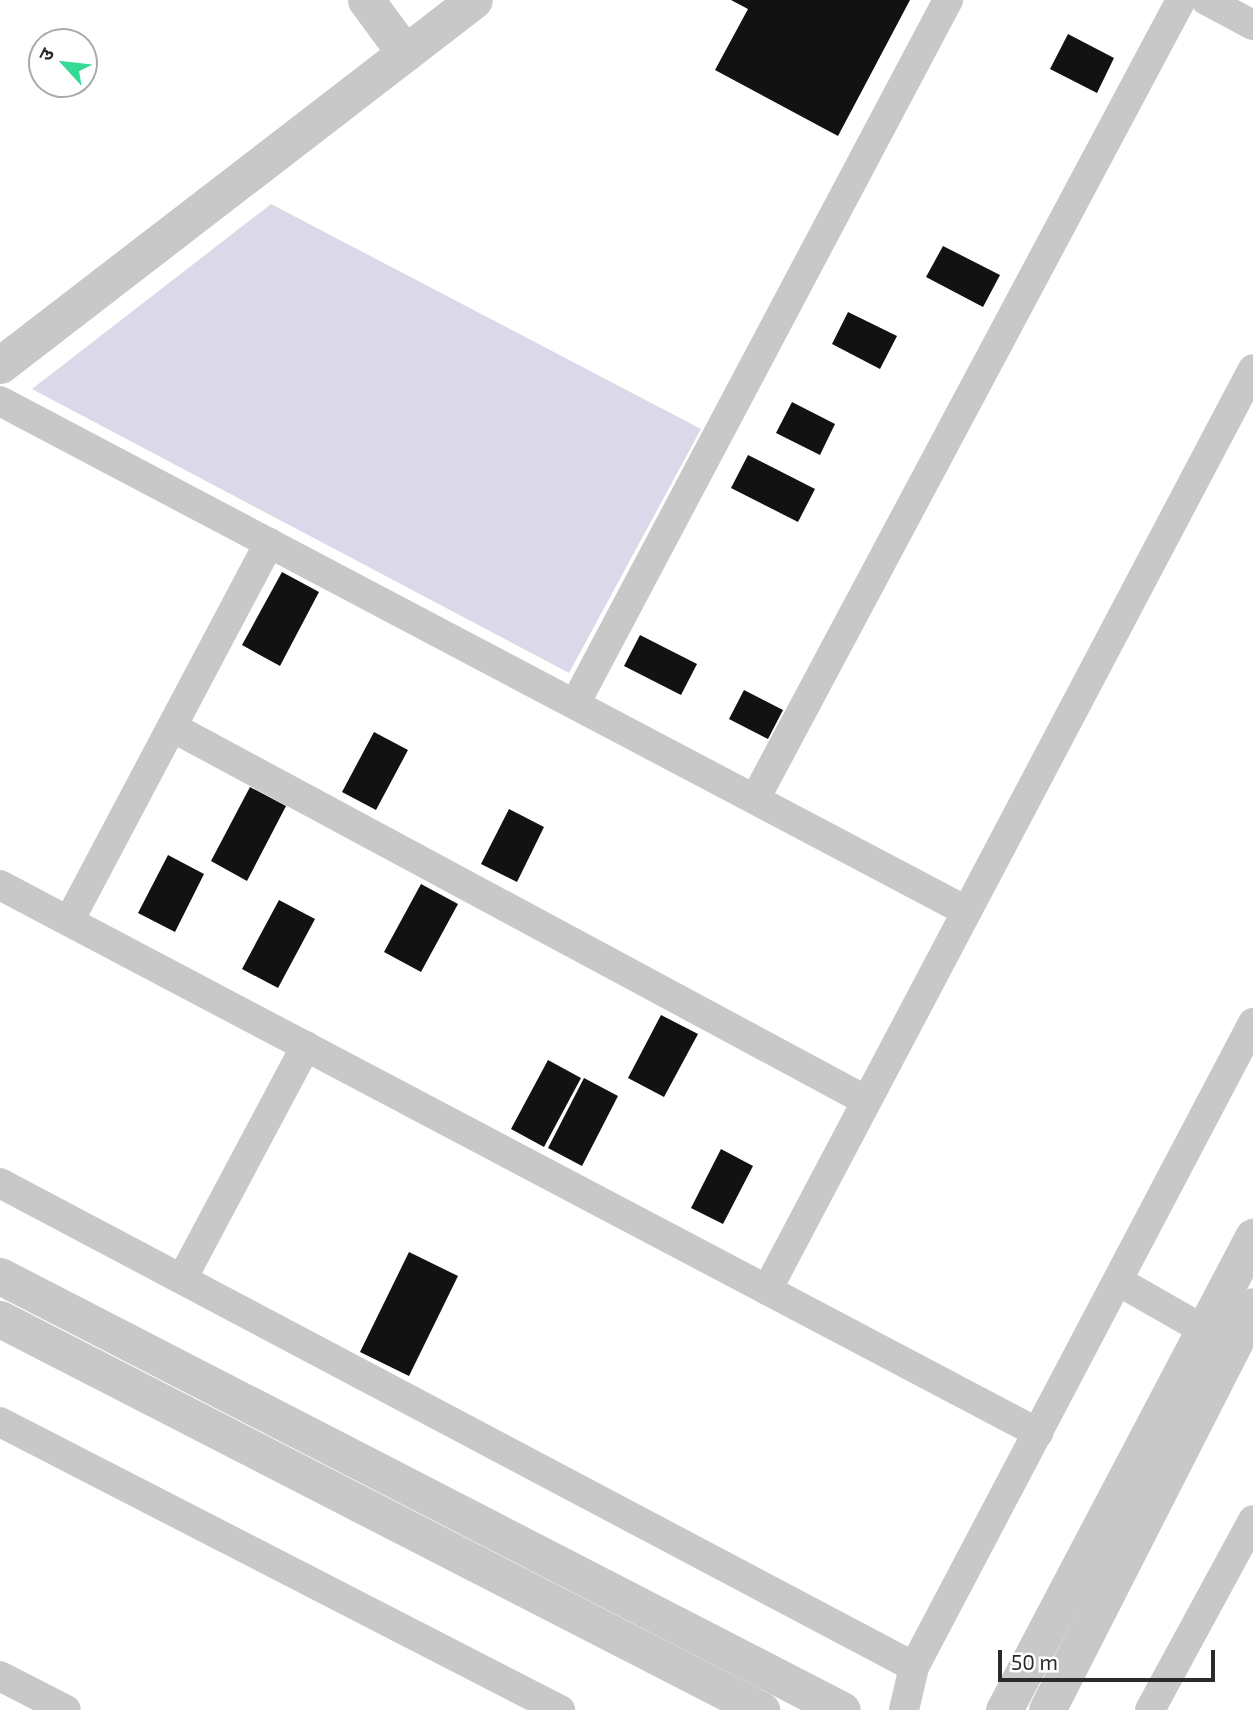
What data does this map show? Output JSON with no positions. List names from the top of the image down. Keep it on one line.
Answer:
{"scale_bar":"50 m","north":"top left"}
